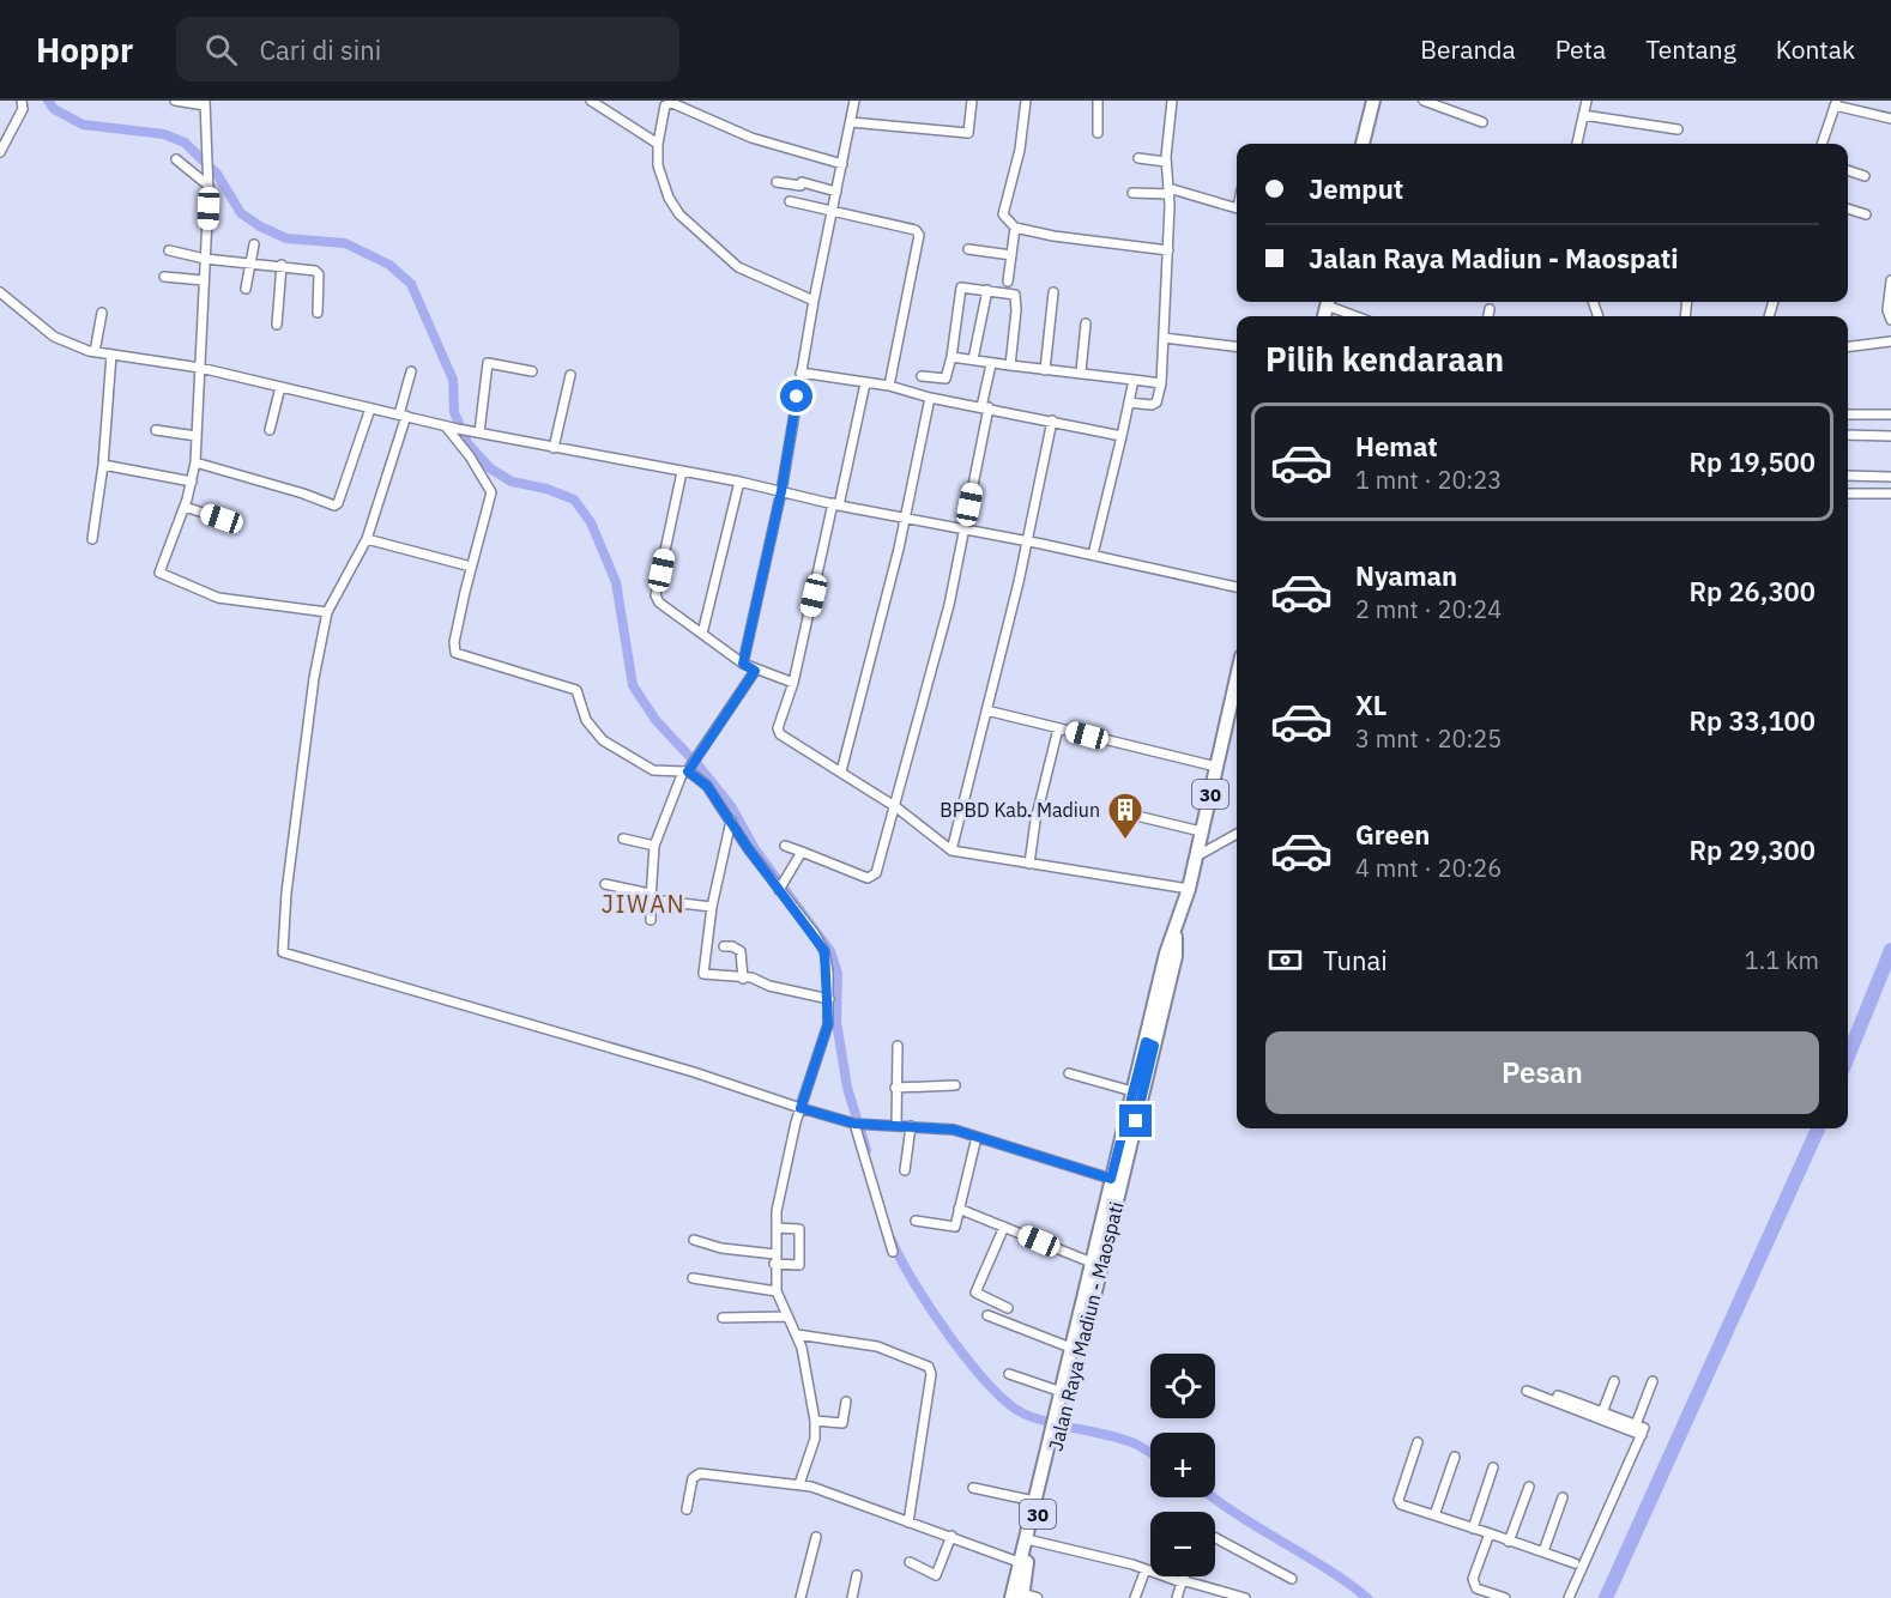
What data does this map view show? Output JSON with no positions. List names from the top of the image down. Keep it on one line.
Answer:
{"streets":{"highway":["30","Jalan Raya Madiun - Maospati"]},"districts":["JIWAN"],"places":{"building":["BPBD Kab. Madiun"]},"page":{"header":"Hoppr","search":"Cari di sini","nav":["Beranda","Peta","Tentang","Kontak"],"banner":["Jemput","Jalan Raya Madiun - Maospati"],"heading":"Pilih kendaraan","list":[{"name":"Hemat","note":"1 mnt · 20:23","value":"Rp 19,500"},{"name":"Nyaman","note":"2 mnt · 20:24","value":"Rp 26,300"},{"name":"XL","note":"3 mnt · 20:25","value":"Rp 33,100"},{"name":"Green","note":"4 mnt · 20:26","value":"Rp 29,300"}],"pay":["Tunai","1.1 km"],"buttons":"Pesan","map_buttons":["+","−"]}}
